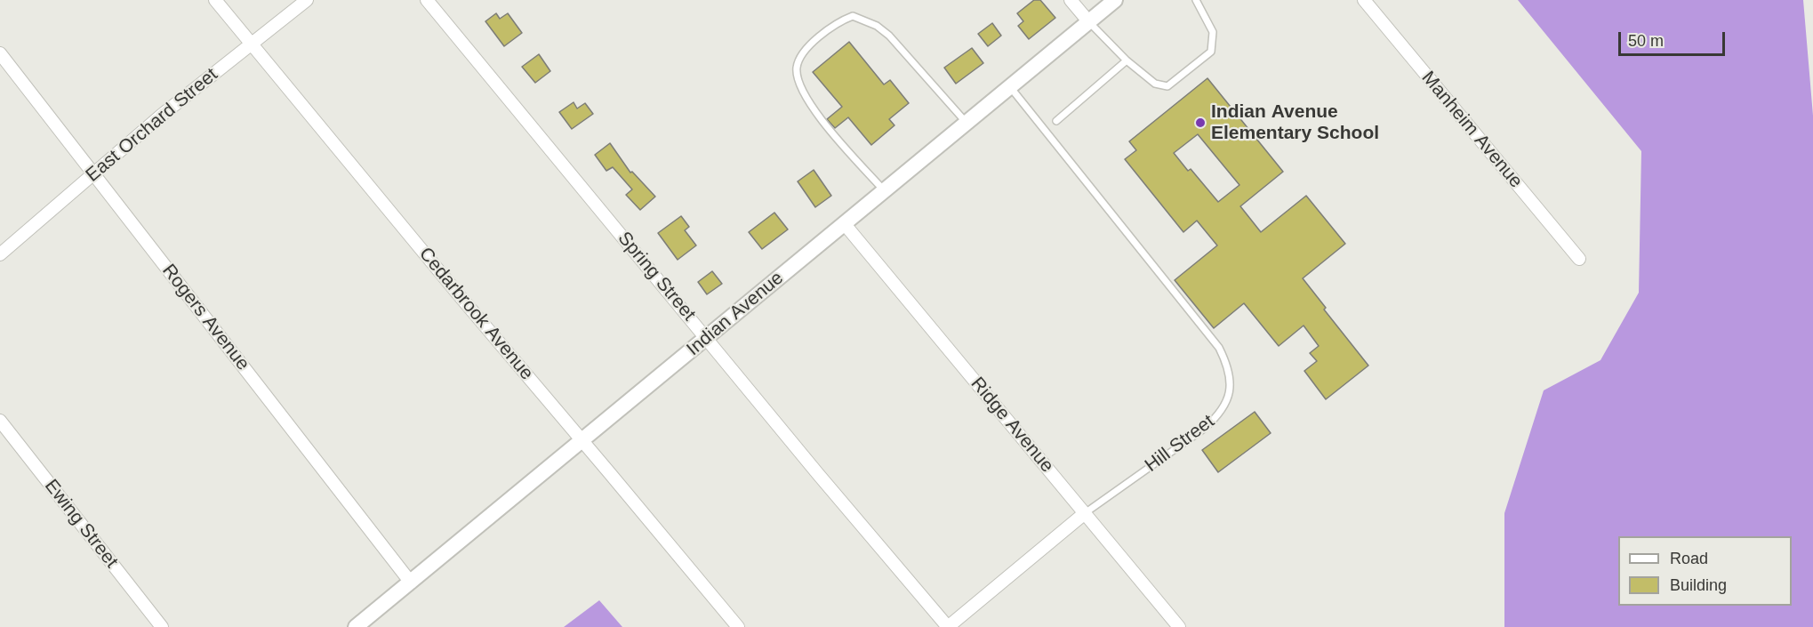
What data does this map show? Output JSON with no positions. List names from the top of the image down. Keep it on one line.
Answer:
{"streets":{"street":["East Orchard Street","Manheim Avenue","Spring Street","Cedarbrook Avenue","Indian Avenue","Rogers Avenue","Ridge Avenue","Hill Street","Ewing Street"]},"crossings":[["East Orchard Street","Cedarbrook Avenue"],["East Orchard Street","Rogers Avenue"],["Spring Street","Indian Avenue"],["Spring Street","Hill Street"],["Cedarbrook Avenue","Indian Avenue"],["Indian Avenue","Rogers Avenue"],["Indian Avenue","Ridge Avenue"],["Indian Avenue","Hill Street"],["Ridge Avenue","Hill Street"]],"places":["Indian Avenue Elementary School"],"legend":["Road","Building"],"scale_bar":"50 m"}
